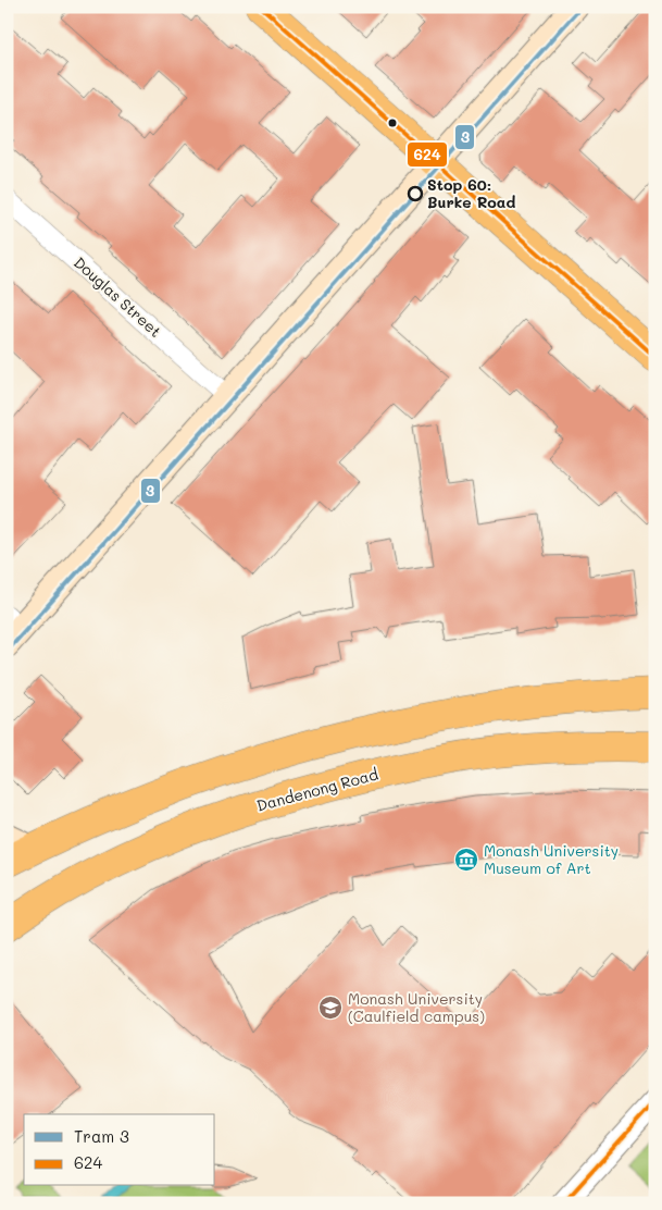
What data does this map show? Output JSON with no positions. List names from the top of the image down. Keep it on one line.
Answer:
{"streets":{"main road":["Dandenong Road"],"street":["Douglas Street"]},"places":{"other":["Stop 60: Burke Road"],"museum":["Monash University Museum of Art"],"school or university":["Monash University (Caulfield campus)"]},"lines":["tram line 3","transit line 624"],"legend":["Tram 3","624"]}
